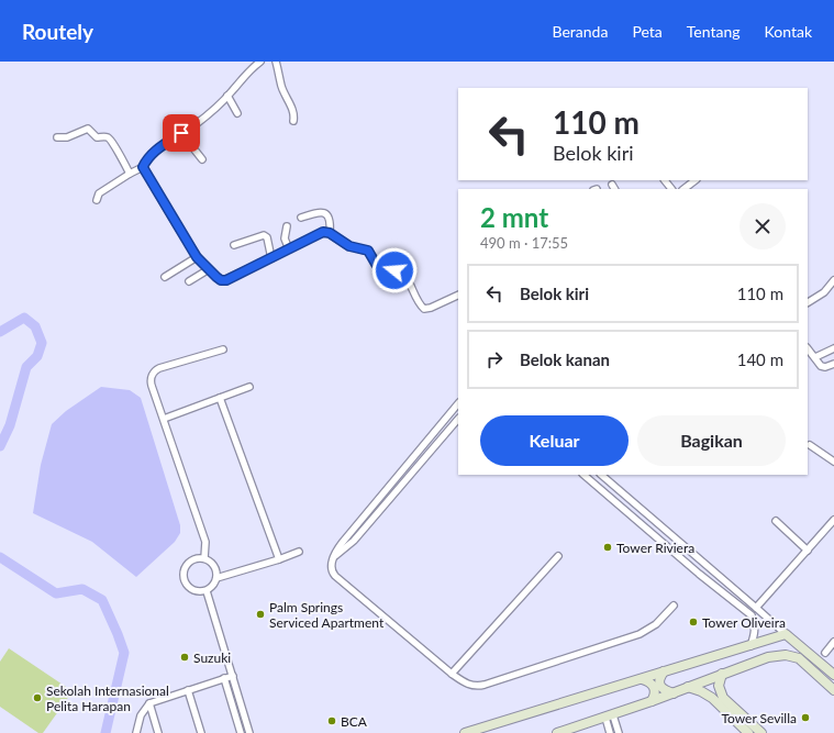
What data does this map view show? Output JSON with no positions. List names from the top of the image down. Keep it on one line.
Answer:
{"places":["Tower Riviera","Palm Springs Serviced Apartment","Tower Oliveira","Suzuki","Sekolah Internasional Pelita Harapan","Tower Sevilla","BCA"],"page":{"header":"Routely","nav":["Beranda","Peta","Tentang","Kontak"],"turn":["110 m","Belok kiri"],"heading":["2 mnt","490 m · 17:55"],"list":[{"name":"Belok kiri","value":"110 m"},{"name":"Belok kanan","value":"140 m"}],"buttons":["Keluar","Bagikan"]}}
